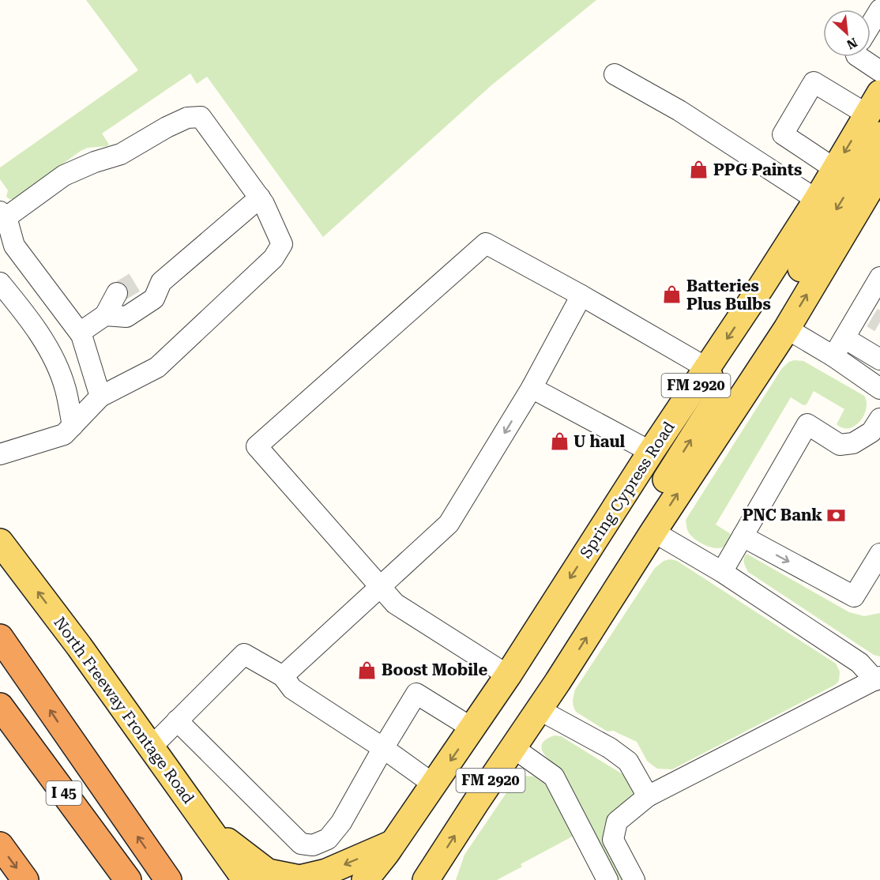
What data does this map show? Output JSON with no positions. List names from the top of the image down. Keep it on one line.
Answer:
{"streets":{"highway":["I 45"],"main road":["FM 2920","Spring Cypress Road","North Freeway Frontage Road"]},"one_way":["North Freeway Frontage Road"],"places":{"shop":["PPG Paints","Batteries Plus Bulbs","U haul","Boost Mobile"],"bank":["PNC Bank"]},"north":"bottom right"}
